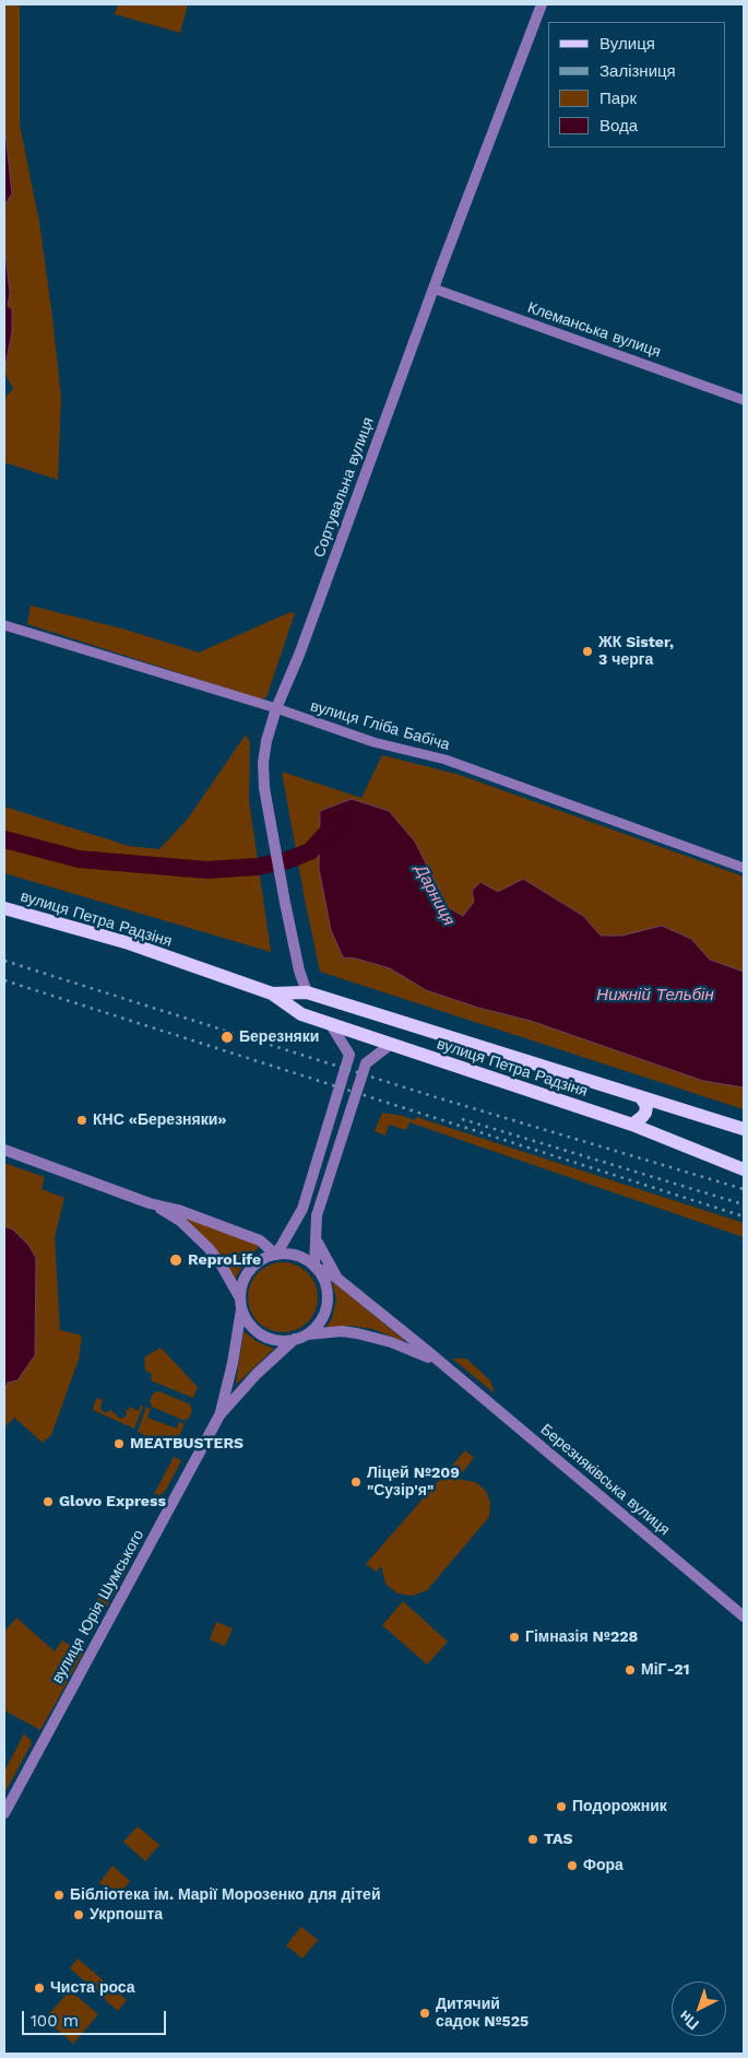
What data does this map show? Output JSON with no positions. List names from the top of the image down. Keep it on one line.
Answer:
{"streets":{"main road":["вулиця Петра Радзіня"],"street":["Клеманська вулиця","Сортувальна вулиця","вулиця Гліба Бабіча","Березняківська вулиця","вулиця Юрія Шумського"]},"crossings":[["Клеманська вулиця","Сортувальна вулиця"],["Сортувальна вулиця","вулиця Гліба Бабіча"],["Сортувальна вулиця","вулиця Петра Радзіня"],["Березняківська вулиця","вулиця Юрія Шумського"]],"water":["Дарниця","Нижній Тельбін"],"places":["ЖК Sister, 3 черга","Березняки","КНС «Березняки»","ReproLife","MEATBUSTERS","Ліцей №209 \"Сузір'я\"","Glovo Express","Гімназія №228","МіГ-21","Подорожник","TAS","Фора","Бібліотека ім. Марії Морозенко для дітей","Укрпошта","Чиста роса","Дитячий садок №525"],"legend":["Вулиця","Залізниця","Парк","Вода"],"scale_bar":"100 m","north":"bottom left"}
